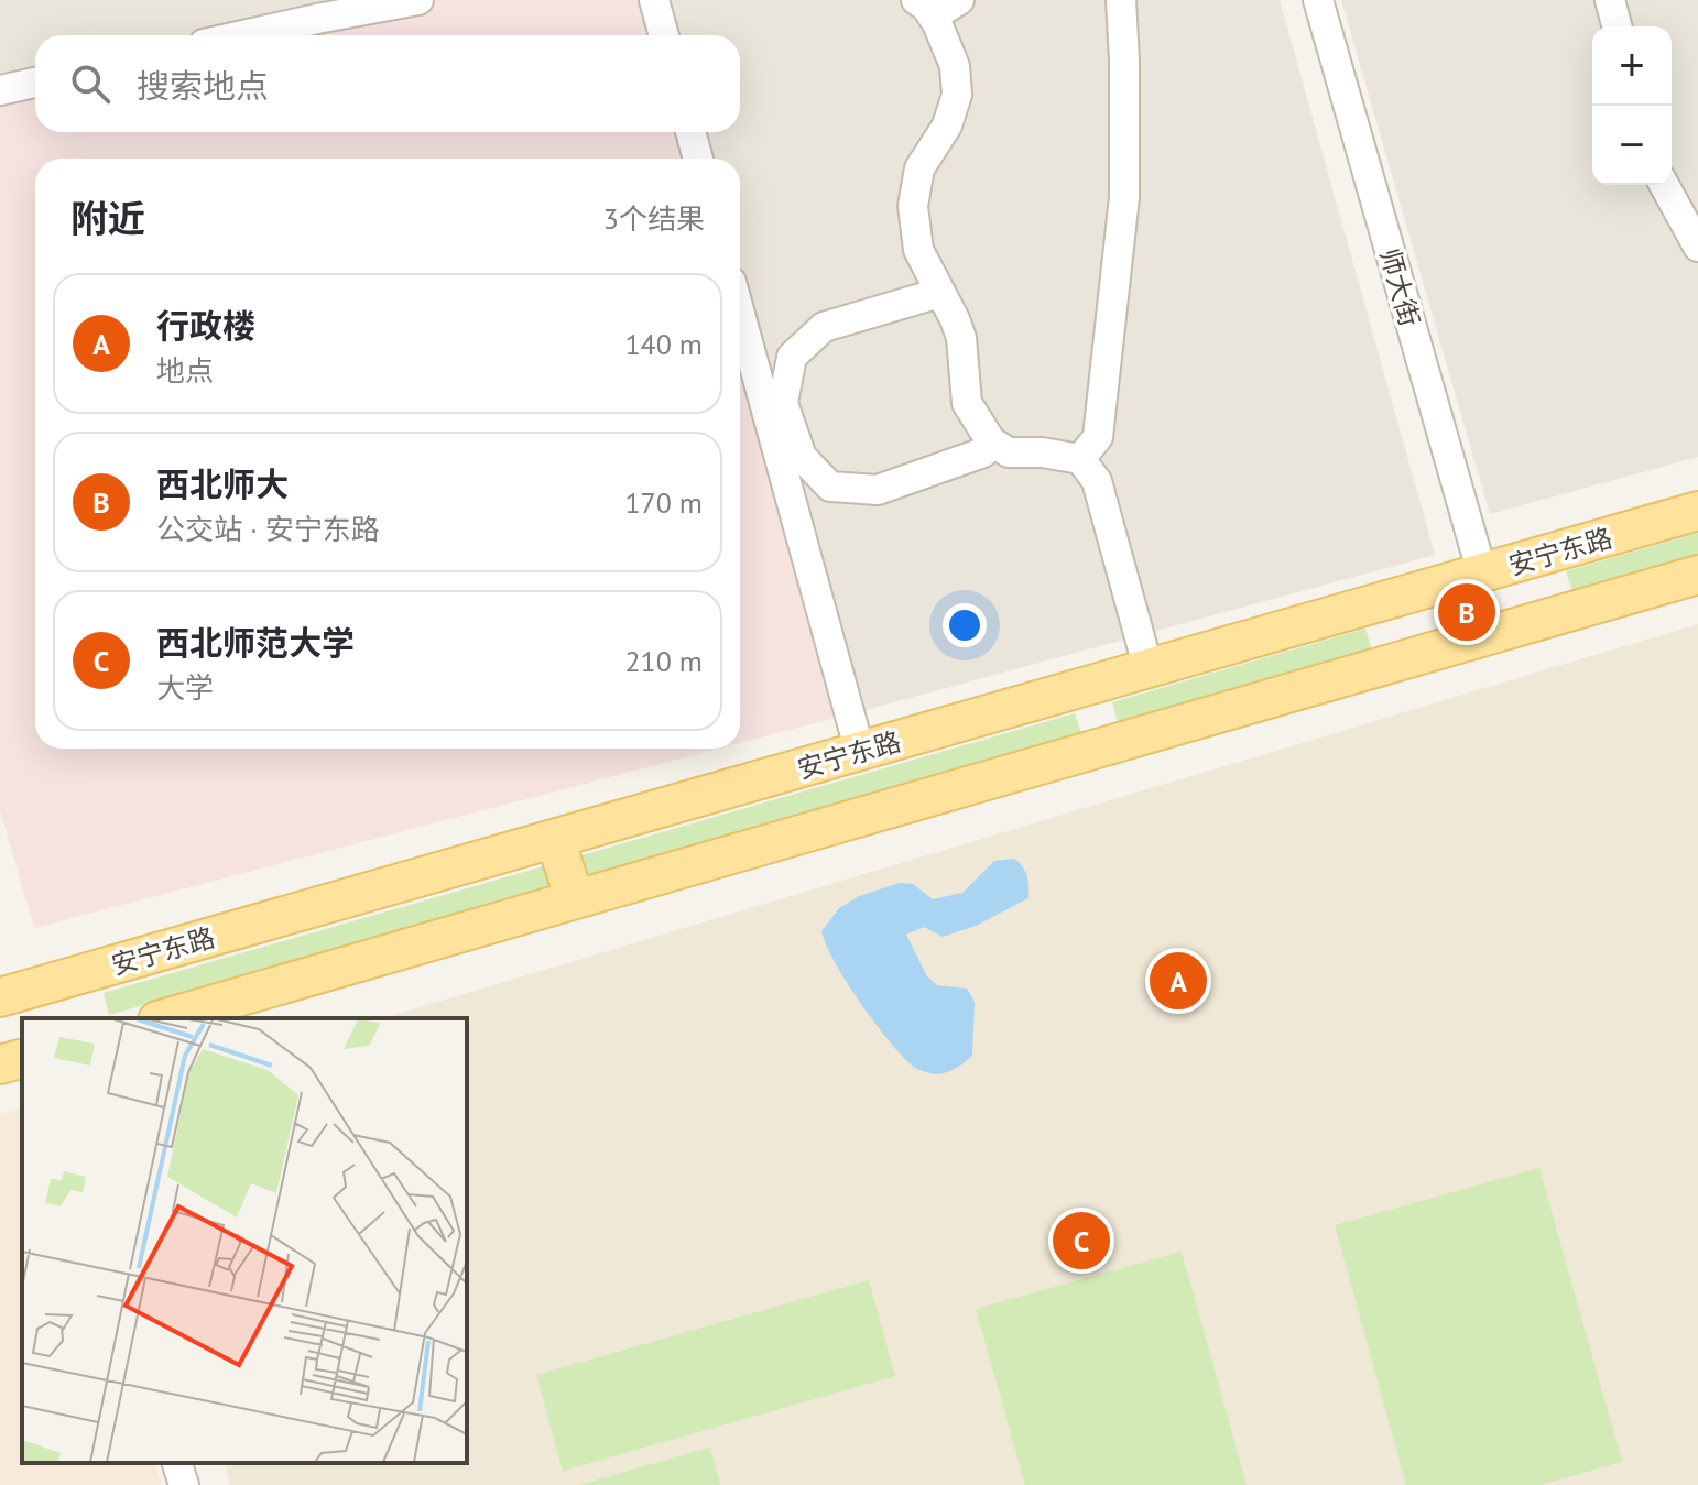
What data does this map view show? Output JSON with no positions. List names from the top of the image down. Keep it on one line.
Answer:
{"streets":{"main road":["安宁东路"],"street":["师大街"]},"crossings":[["师大街","安宁东路"]],"page":{"map_buttons":["+","−"],"search":"搜索地点","heading":["附近","3个结果"],"list":[{"mark":"A","name":"行政楼","note":"地点","value":"140 m"},{"mark":"B","name":"西北师大","note":"公交站 · 安宁东路","value":"170 m"},{"mark":"C","name":"西北师范大学","note":"大学","value":"210 m"}],"pins":["B","A","C"]}}
